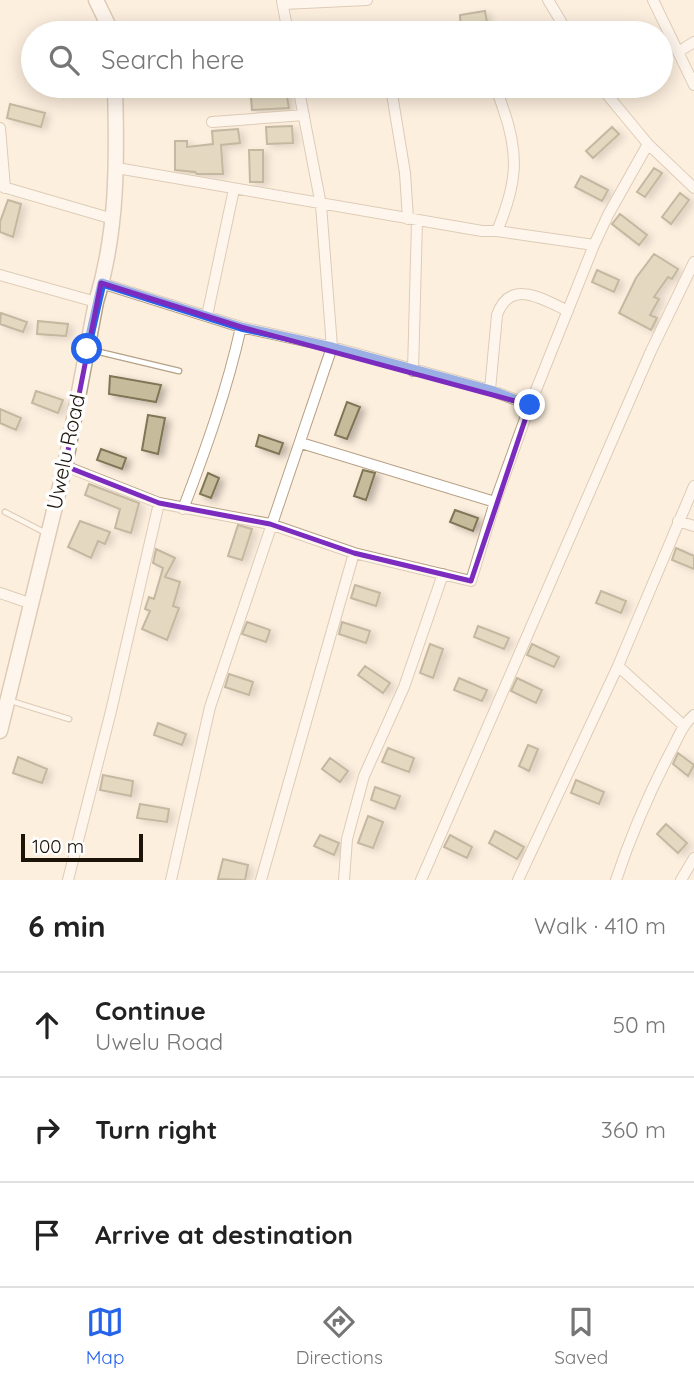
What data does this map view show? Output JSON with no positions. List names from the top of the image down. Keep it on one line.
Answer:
{"streets":{"street":["Uwelu Road"]},"scale_bar":"100 m","page":{"search":"Search here","scale":"100 m","heading":["6 min","Walk · 410 m"],"list":[["Continue","Uwelu Road","50 m"],["Turn right","360 m"],"Arrive at destination"],"nav":["Map","Directions","Saved"]}}
